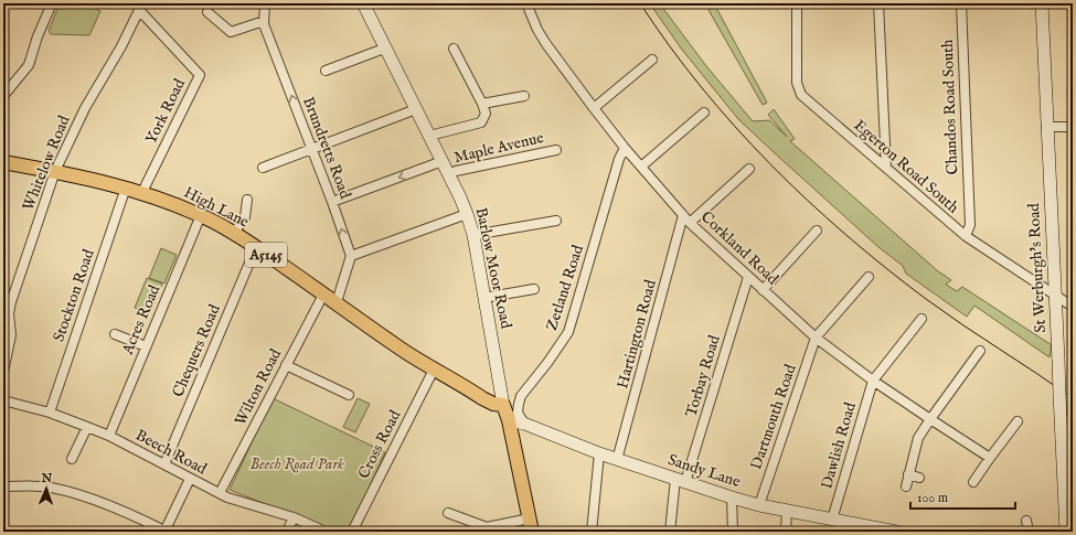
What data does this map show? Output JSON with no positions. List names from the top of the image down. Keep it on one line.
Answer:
{"streets":{"main road":["High Lane","A5145","Barlow Moor Road"],"street":["Chandos Road South","York Road","Brundretts Road","Maple Avenue","Whitelow Road","Egerton Road South","Corkland Road","St Werburgh's Road","Zetland Road","Stockton Road","Acres Road","Hartington Road","Chequers Road","Torbay Road","Wilton Road","Dartmouth Road","Cross Road","Dawlish Road","Beech Road","Sandy Lane"]},"crossings":[["Chandos Road South","Egerton Road South"],["York Road","Whitelow Road"],["York Road","High Lane"],["Maple Avenue","Barlow Moor Road"],["Whitelow Road","High Lane"],["Egerton Road South","St Werburgh's Road"],["High Lane","Barlow Moor Road"],["High Lane","Stockton Road"],["High Lane","Acres Road"],["High Lane","Chequers Road"],["High Lane","Wilton Road"],["High Lane","Cross Road"],["Corkland Road","Zetland Road"],["Corkland Road","Hartington Road"],["Corkland Road","Torbay Road"],["Corkland Road","Dartmouth Road"],["Corkland Road","Dawlish Road"],["Barlow Moor Road","Sandy Lane"],["Zetland Road","Sandy Lane"],["Stockton Road","Beech Road"],["Acres Road","Beech Road"],["Hartington Road","Sandy Lane"],["Chequers Road","Beech Road"],["Torbay Road","Sandy Lane"],["Wilton Road","Beech Road"],["Dartmouth Road","Sandy Lane"],["Dawlish Road","Sandy Lane"]],"one_way":["Brundretts Road"],"parks":["Beech Road Park"],"scale_bar":"100 m","north":"top"}
